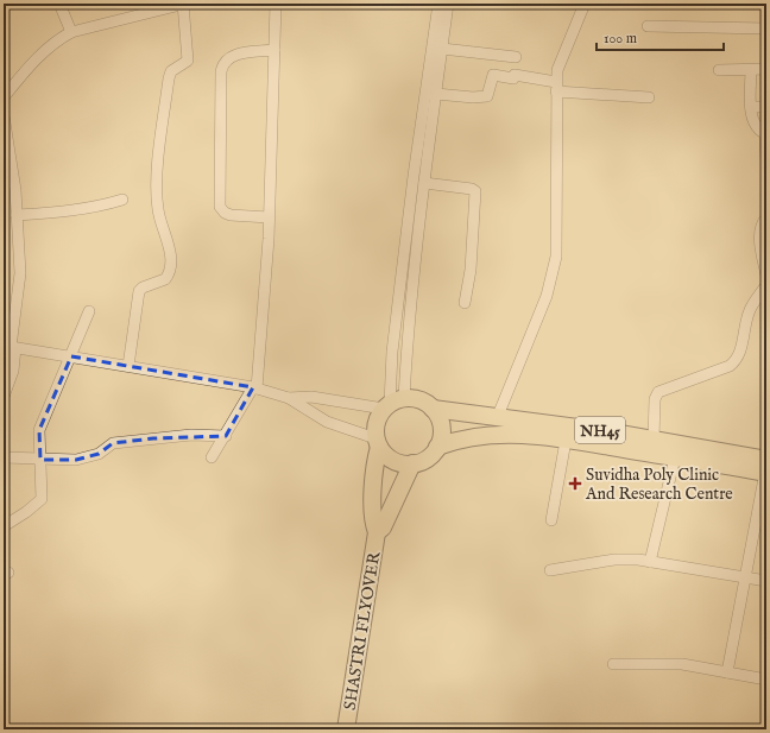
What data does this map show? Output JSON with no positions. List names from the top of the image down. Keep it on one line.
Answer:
{"streets":{"highway":["NH45","SHASTRI FLYOVER"]},"places":{"health":["Suvidha Poly Clinic And Research Centre"]},"scale_bar":"100 m"}
